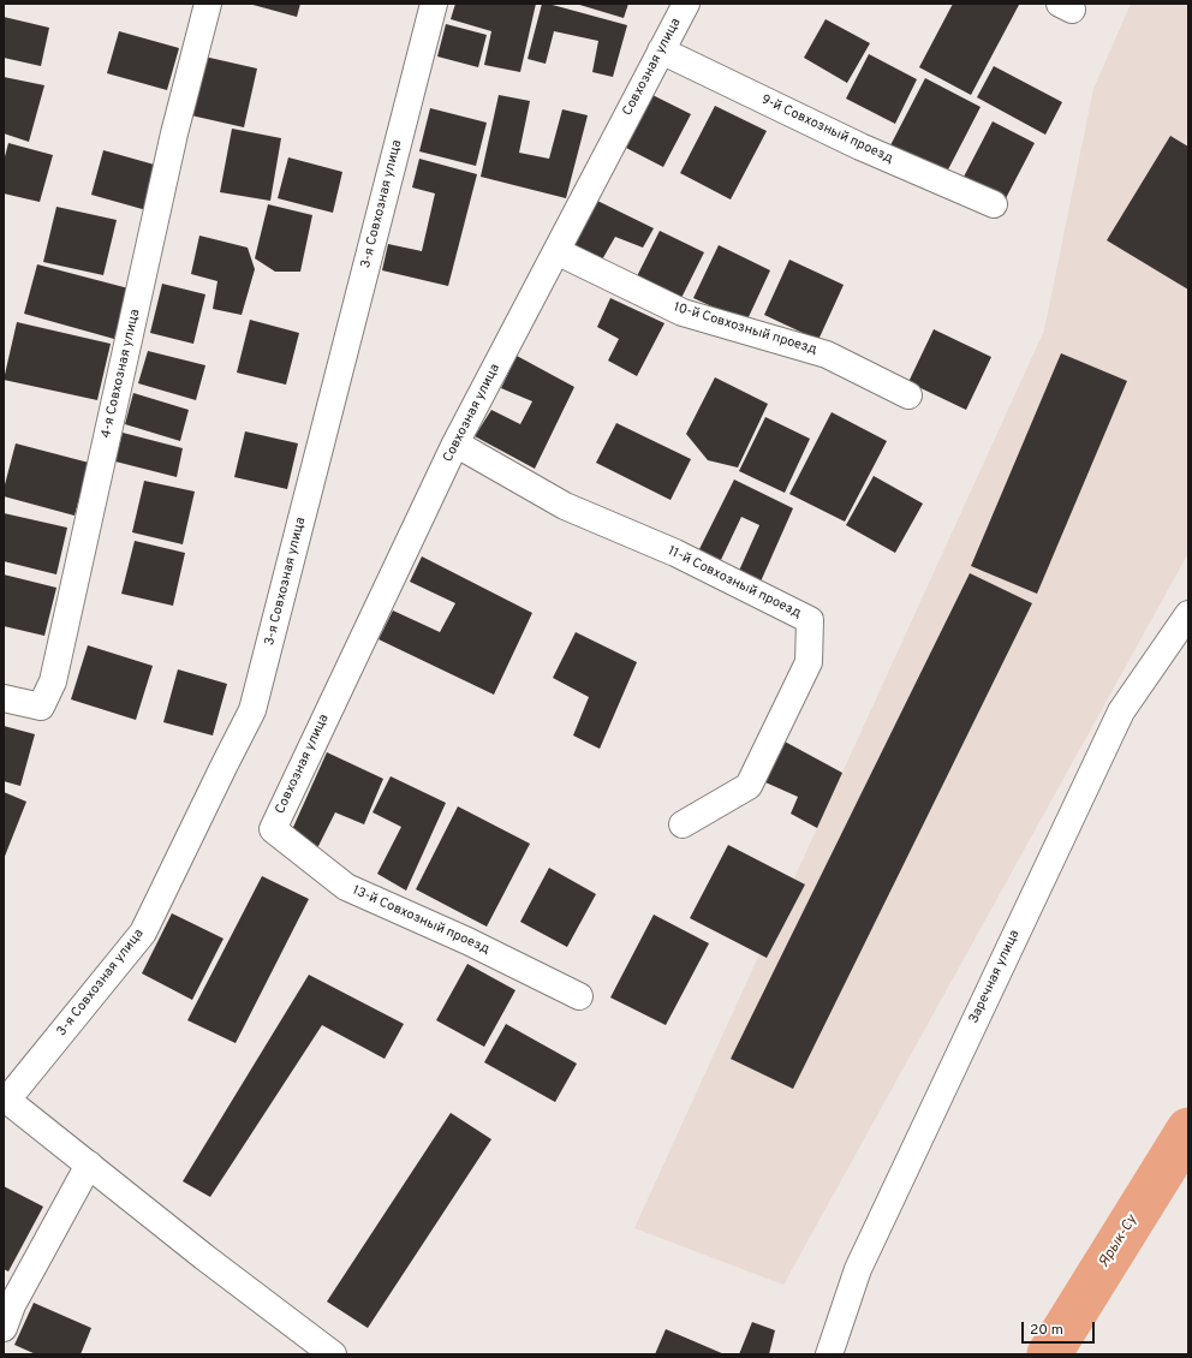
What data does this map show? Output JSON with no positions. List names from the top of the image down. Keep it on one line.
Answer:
{"streets":{"street":["Совхозная улица","9-й Совхозный проезд","3-я Совхозная улица","10-й Совхозный проезд","4-я Совхозная улица","11-й Совхозный проезд","13-й Совхозный проезд","Заречная улица"]},"crossings":[["Совхозная улица","9-й Совхозный проезд"],["Совхозная улица","10-й Совхозный проезд"],["Совхозная улица","11-й Совхозный проезд"],["Совхозная улица","13-й Совхозный проезд"]],"water":["Ярык-Су"],"scale_bar":"20 m"}
